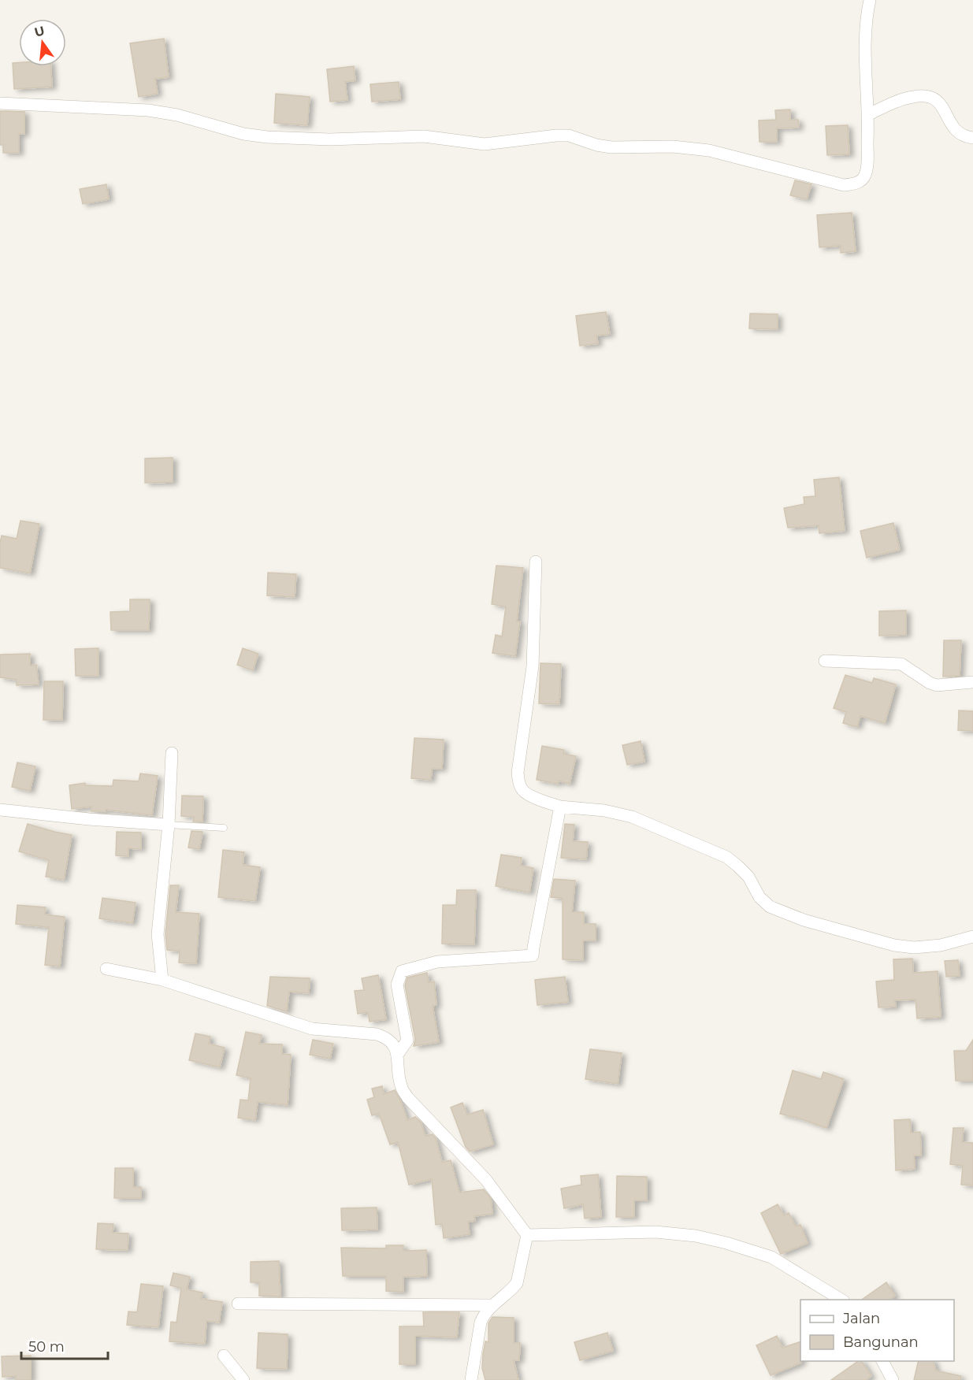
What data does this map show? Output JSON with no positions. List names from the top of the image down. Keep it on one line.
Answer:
{"legend":["Jalan","Bangunan"],"scale_bar":"50 m","north":"top"}
